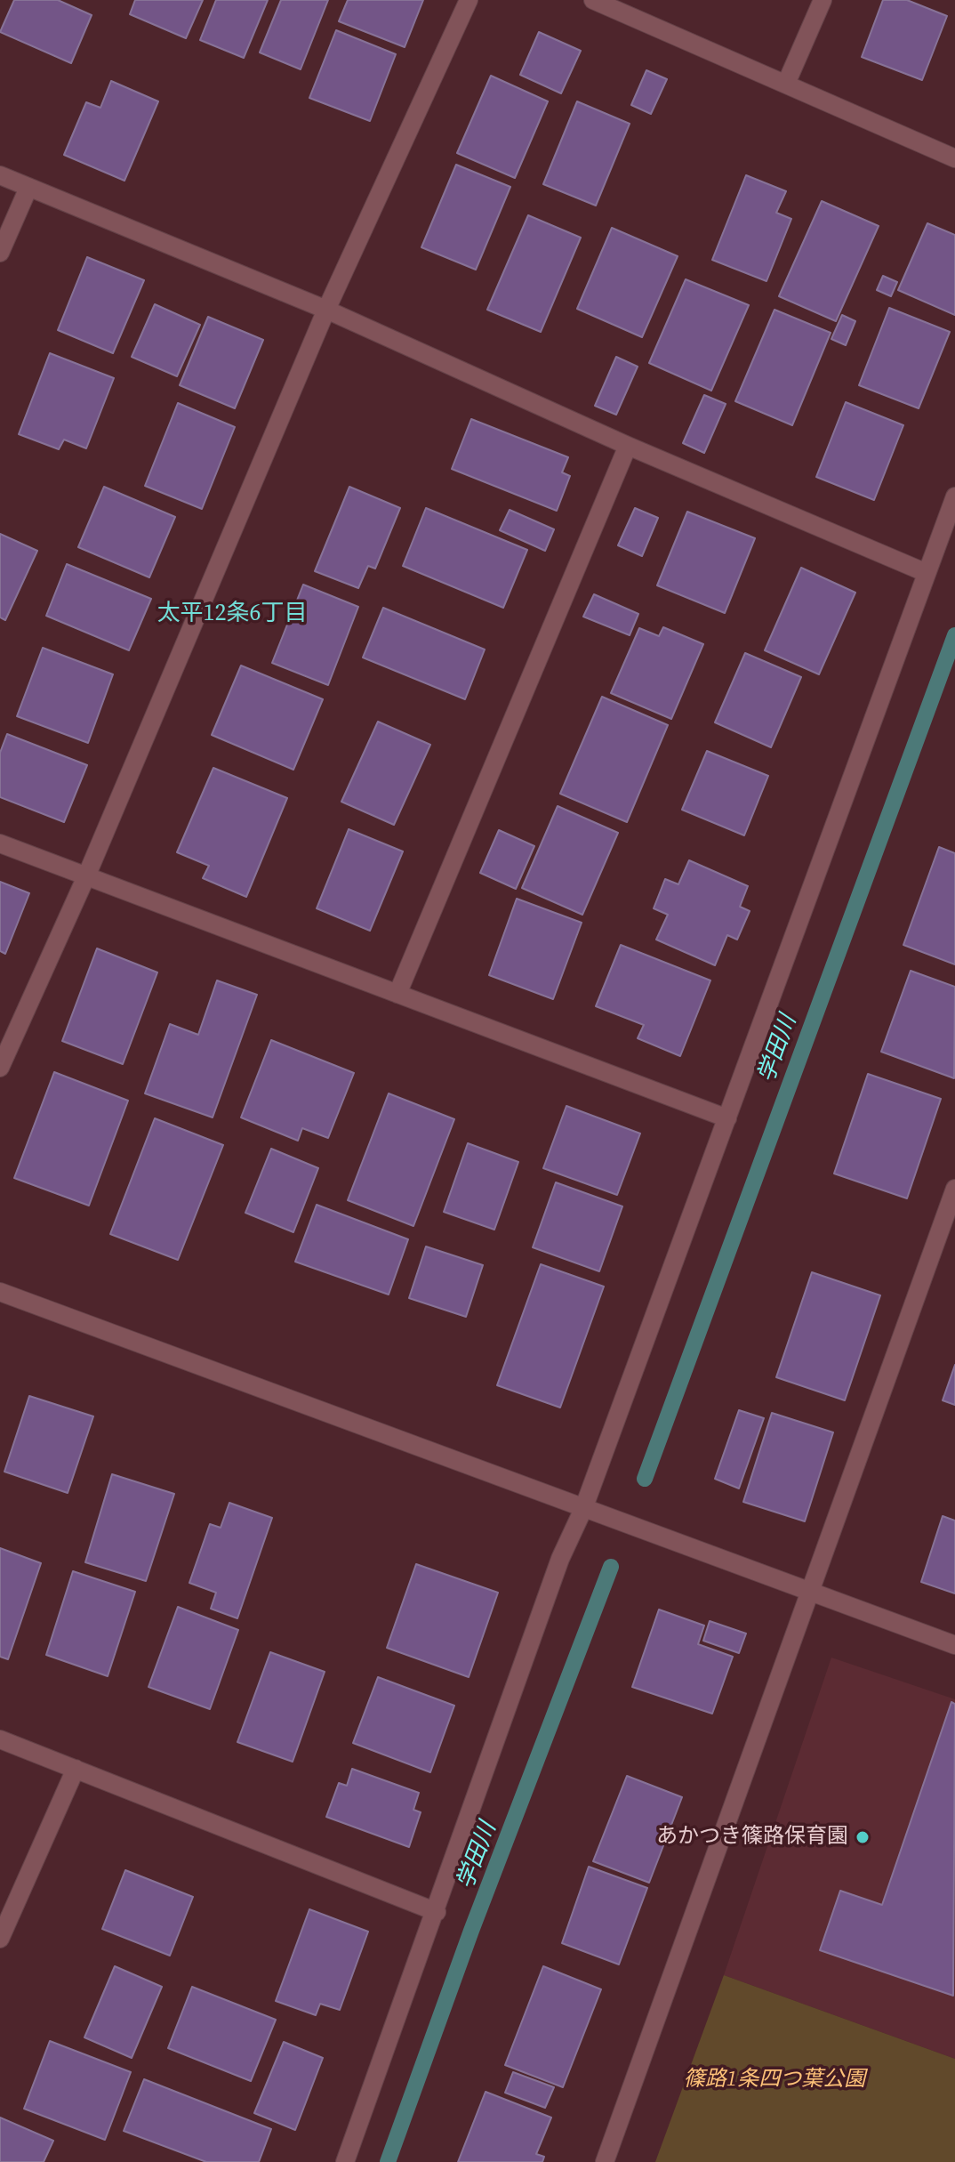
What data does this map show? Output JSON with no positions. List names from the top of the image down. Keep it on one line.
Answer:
{"districts":["太平12条6丁目"],"water":["学田川"],"parks":["篠路1条四つ葉公園"],"places":["あかつき篠路保育園"]}
